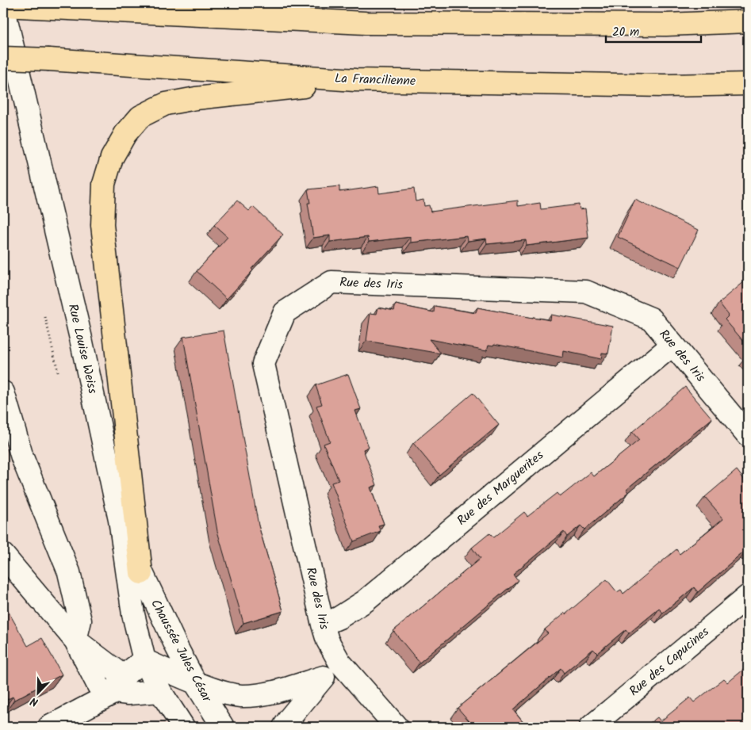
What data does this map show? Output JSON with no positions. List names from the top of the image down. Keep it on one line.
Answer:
{"streets":{"highway":["La Francilienne"],"street":["Rue des Iris","Rue Louise Weiss","Rue des Marguerites","Chaussée Jules César","Rue des Capucines"]},"crossings":[["Rue des Iris","Rue des Marguerites"],["Rue Louise Weiss","Chaussée Jules César"]],"scale_bar":"20 m","north":"bottom left"}
